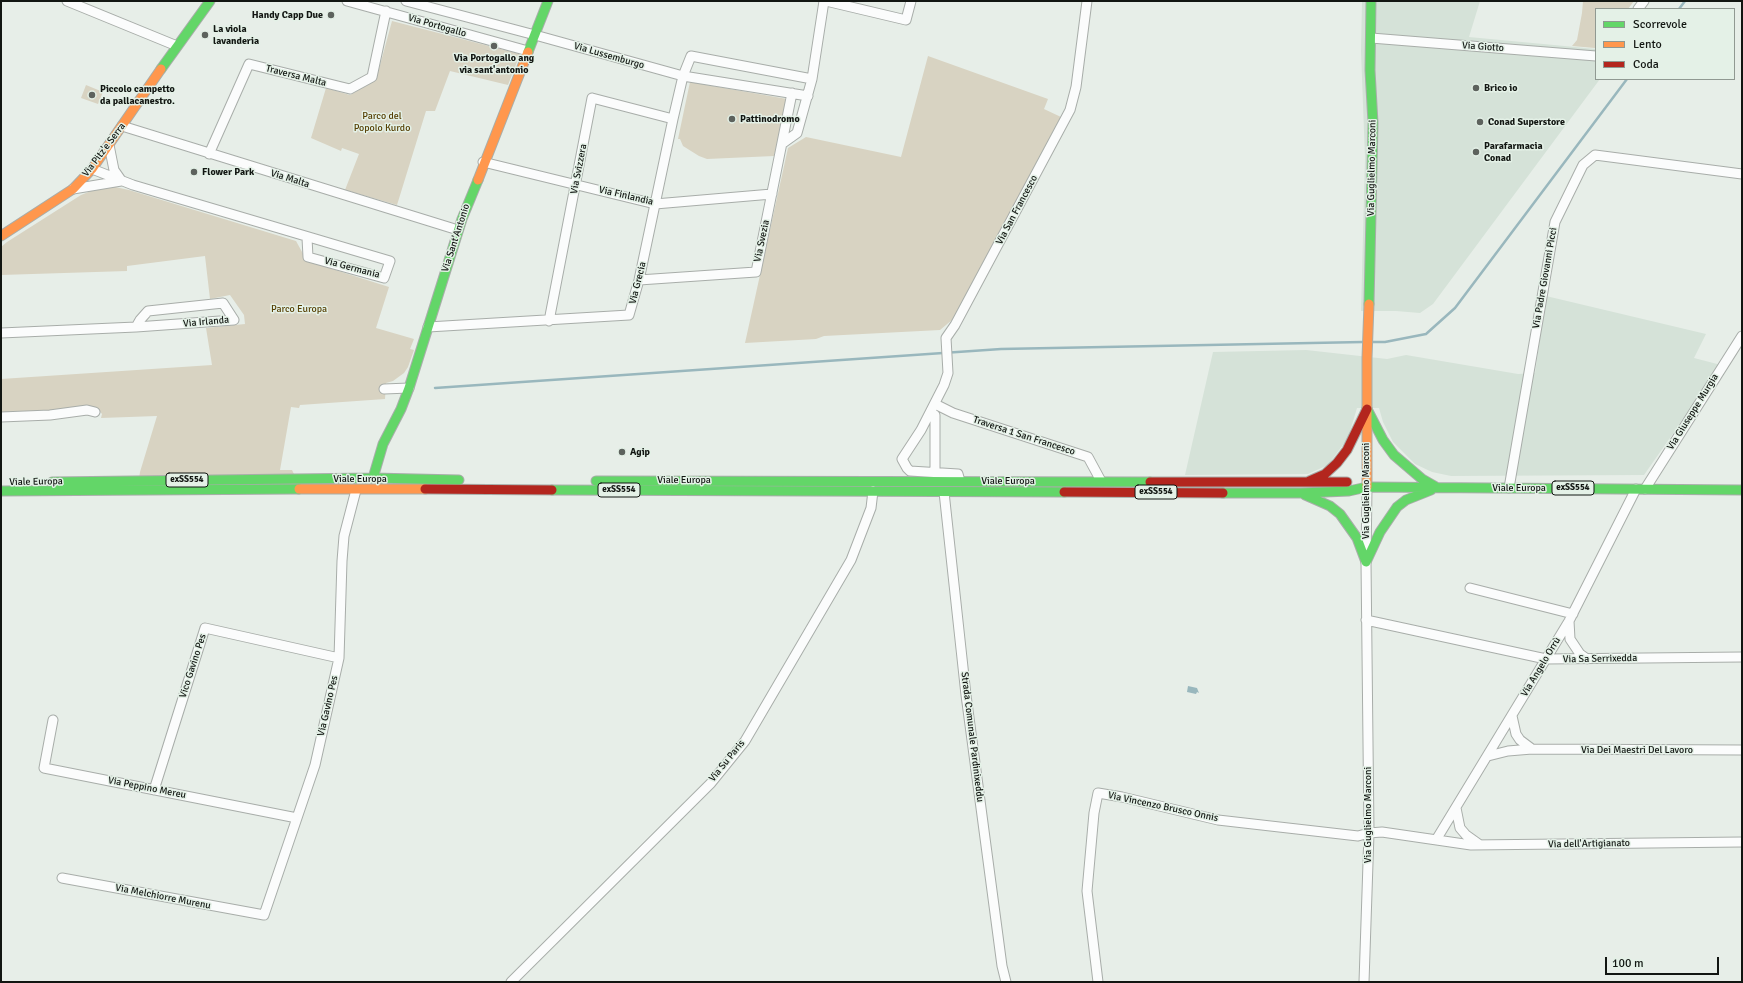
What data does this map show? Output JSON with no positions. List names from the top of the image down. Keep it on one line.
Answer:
{"streets":{"main road":["Via Pitz'e Serra","Via Guglielmo Marconi","Via Sant'Antonio","Viale Europa","exSS554"],"street":["Via Portogallo","Via Giotto","Via Lussemburgo","Traversa Malta","Via Svizzera","Via Malta","Via Finlandia","Via San Francesco","Via Svezia","Via Germania","Via Padre Giovanni Picci","Via Grecia","Via Irlanda","Via Giuseppe Murgia","Traversa 1 San Francesco","Via Sa Serrixedda","Vico Gavino Pes","Via Angelo Orrù","Via Gavino Pes","Strada Comunale Pardinixeddu","Via Dei Maestri Del Lavoro","Via Su Paris","Via Peppino Mereu","Via Vincenzo Brusco Onnis","Via dell'Artigianato","Via Melchiorre Murenu"]},"crossings":[["Via Portogallo","Via Lussemburgo"],["Via Portogallo","Traversa Malta"],["Via Portogallo","Via Sant'Antonio"],["Via Giotto","Via Guglielmo Marconi"],["Via Lussemburgo","Via Sant'Antonio"],["Via Lussemburgo","Via Svezia"],["Via Lussemburgo","Via Grecia"],["Traversa Malta","Via Malta"],["Via Pitz'e Serra","Via Malta"],["Via Pitz'e Serra","Via Germania"],["Via Guglielmo Marconi","Viale Europa"],["Via Guglielmo Marconi","Via Sa Serrixedda"],["Via Guglielmo Marconi","Via Vincenzo Brusco Onnis"],["Via Guglielmo Marconi","Via dell'Artigianato"],["Via Svizzera","Via Finlandia"],["Via Svizzera","Via Grecia"],["Via Malta","Via Sant'Antonio"],["Via Finlandia","Via Sant'Antonio"],["Via Finlandia","Via Svezia"],["Via Finlandia","Via Grecia"],["Via San Francesco","Traversa 1 San Francesco"],["Via San Francesco","Viale Europa"],["Via Sant'Antonio","Via Grecia"],["Via Sant'Antonio","Viale Europa"],["Via Svezia","Via Grecia"],["Via Padre Giovanni Picci","Viale Europa"],["Via Giuseppe Murgia","Viale Europa"],["Via Giuseppe Murgia","Via Angelo Orrù"],["Traversa 1 San Francesco","Viale Europa"],["Viale Europa","Via Angelo Orrù"],["Viale Europa","Via Gavino Pes"],["Viale Europa","Strada Comunale Pardinixeddu"],["Viale Europa","Via Su Paris"],["Via Sa Serrixedda","Via Angelo Orrù"],["Vico Gavino Pes","Via Gavino Pes"],["Vico Gavino Pes","Via Peppino Mereu"],["Via Angelo Orrù","Via Dei Maestri Del Lavoro"],["Via Angelo Orrù","Via dell'Artigianato"],["Via Gavino Pes","Via Peppino Mereu"],["Via Gavino Pes","Via Melchiorre Murenu"],["Via Vincenzo Brusco Onnis","Via dell'Artigianato"]],"parks":["Parco del Popolo Kurdo","Parco Europa"],"places":["Handy Capp Due","La viola lavanderia","Via Portogallo ang via sant'antonio","Brico io","Piccolo campetto da pallacanestro.","Pattinodromo","Conad Superstore","Parafarmacia Conad","Flower Park","Agip"],"legend":["Scorrevole","Lento","Coda"],"scale_bar":"100 m"}
